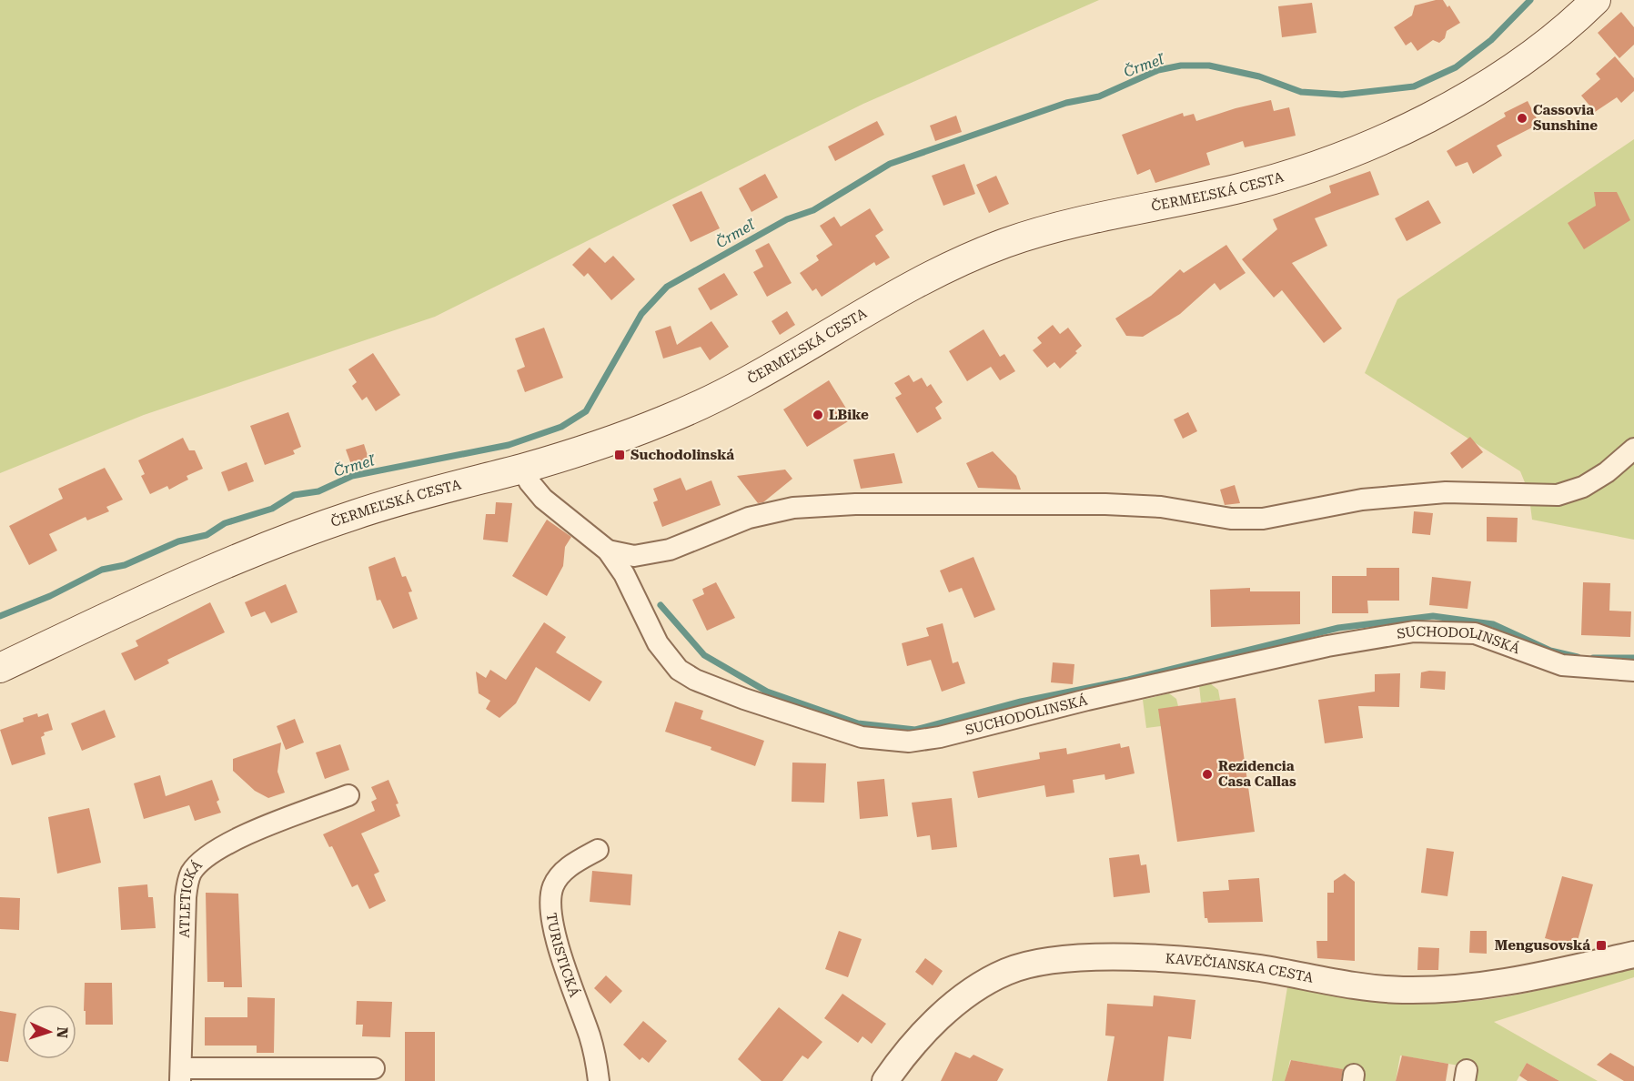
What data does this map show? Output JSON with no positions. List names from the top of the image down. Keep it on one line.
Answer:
{"streets":{"main road":["ČERMEĽSKÁ CESTA"],"street":["SUCHODOLINSKÁ","ATLETICKÁ","TURISTICKÁ","KAVEČIANSKA CESTA"]},"crossings":[["ČERMEĽSKÁ CESTA","SUCHODOLINSKÁ"]],"water":["Črmeľ"],"places":{"other":["Cassovia Sunshine","LBike","Rezidencia Casa Callas"],"transit":["Suchodolinská","Mengusovská"]},"north":"right"}
